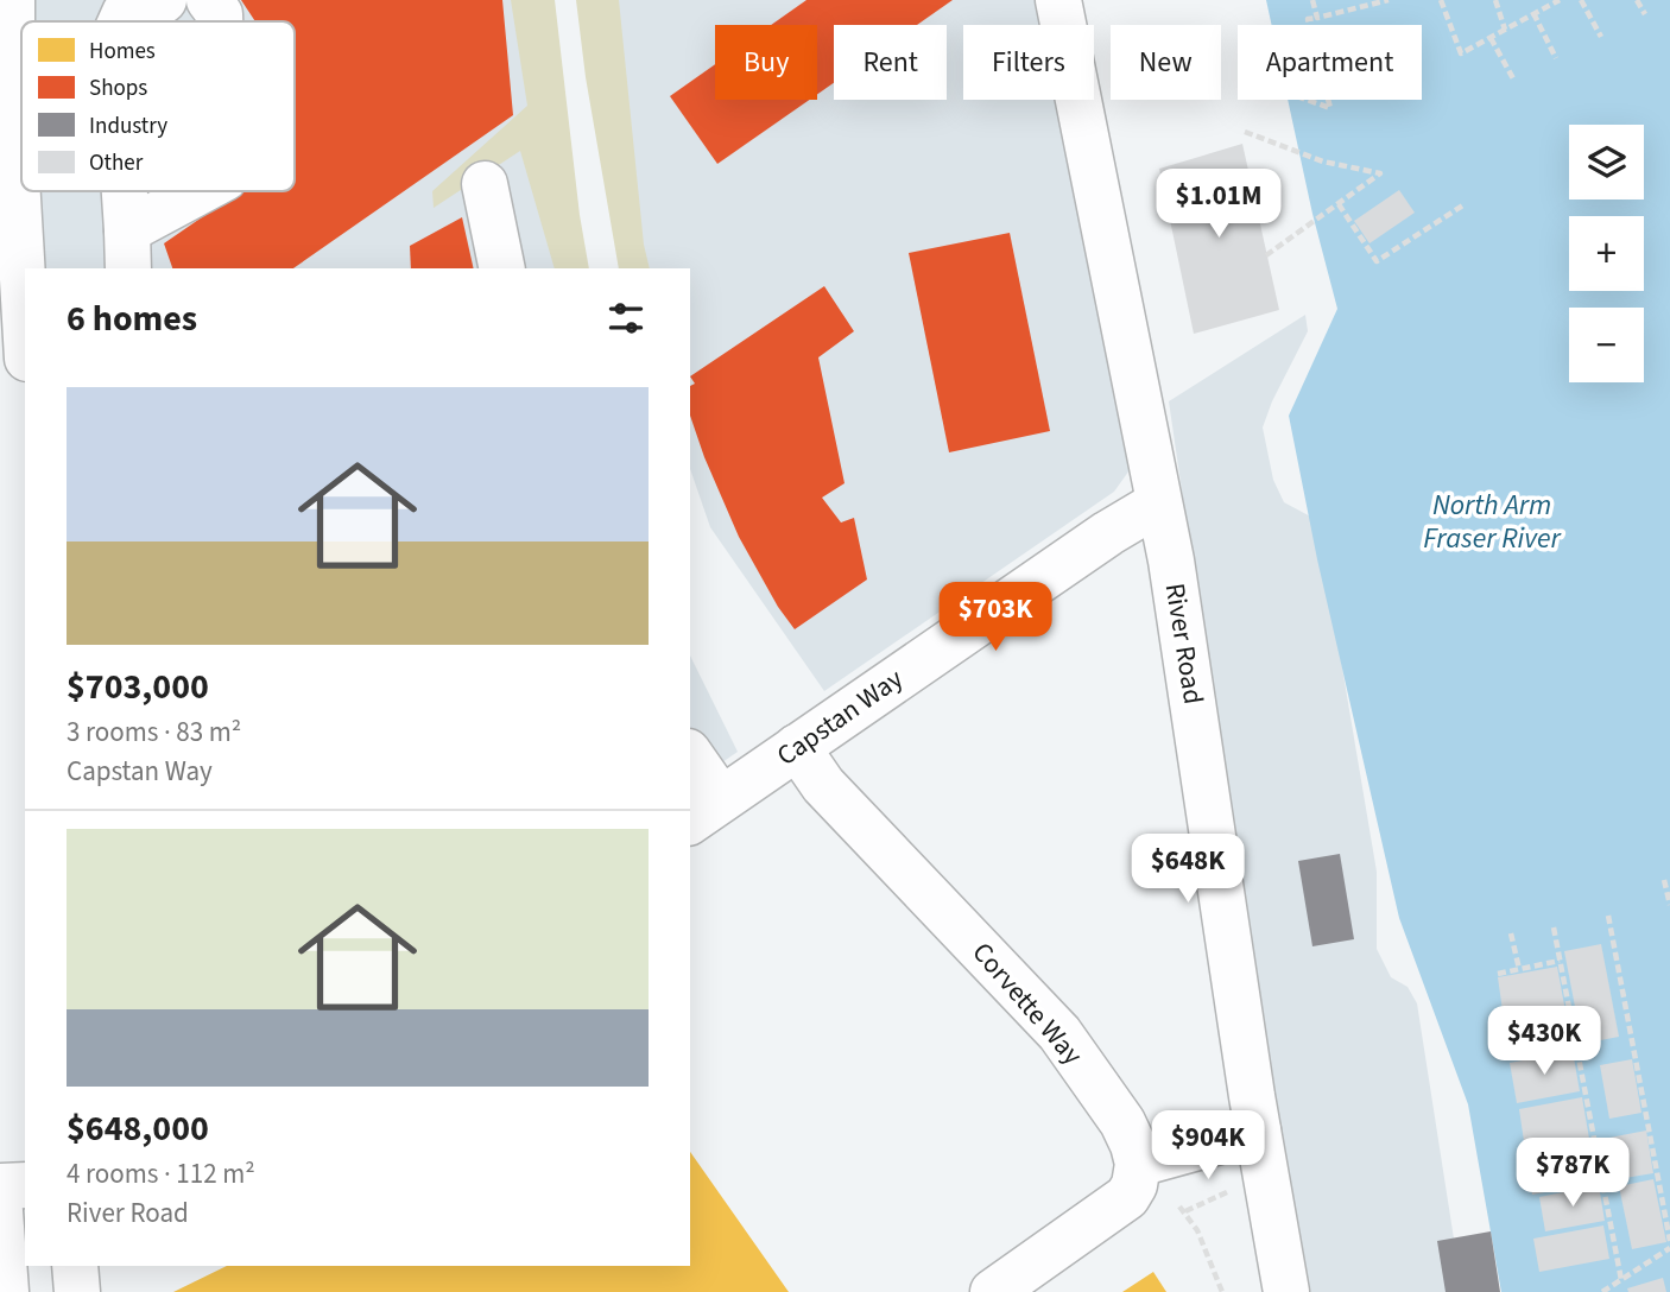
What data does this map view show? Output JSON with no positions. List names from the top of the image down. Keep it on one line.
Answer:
{"streets":{"street":["River Road","Capstan Way","Corvette Way"]},"crossings":[["River Road","Capstan Way"],["Capstan Way","Corvette Way"]],"water":["North Arm Fraser River"],"legend":["Homes","Shops","Industry","Other"],"page":{"chip":["Buy","Rent","Filters","New","Apartment"],"map_buttons":["+","−"],"price":["$1.01M","$703K","$648K","$430K","$904K","$787K"],"heading":"6 homes","list":[{"name":"$703,000","note":"3 rooms · 83 m² · Capstan Way"},{"name":"$648,000","note":"4 rooms · 112 m² · River Road"}]}}
